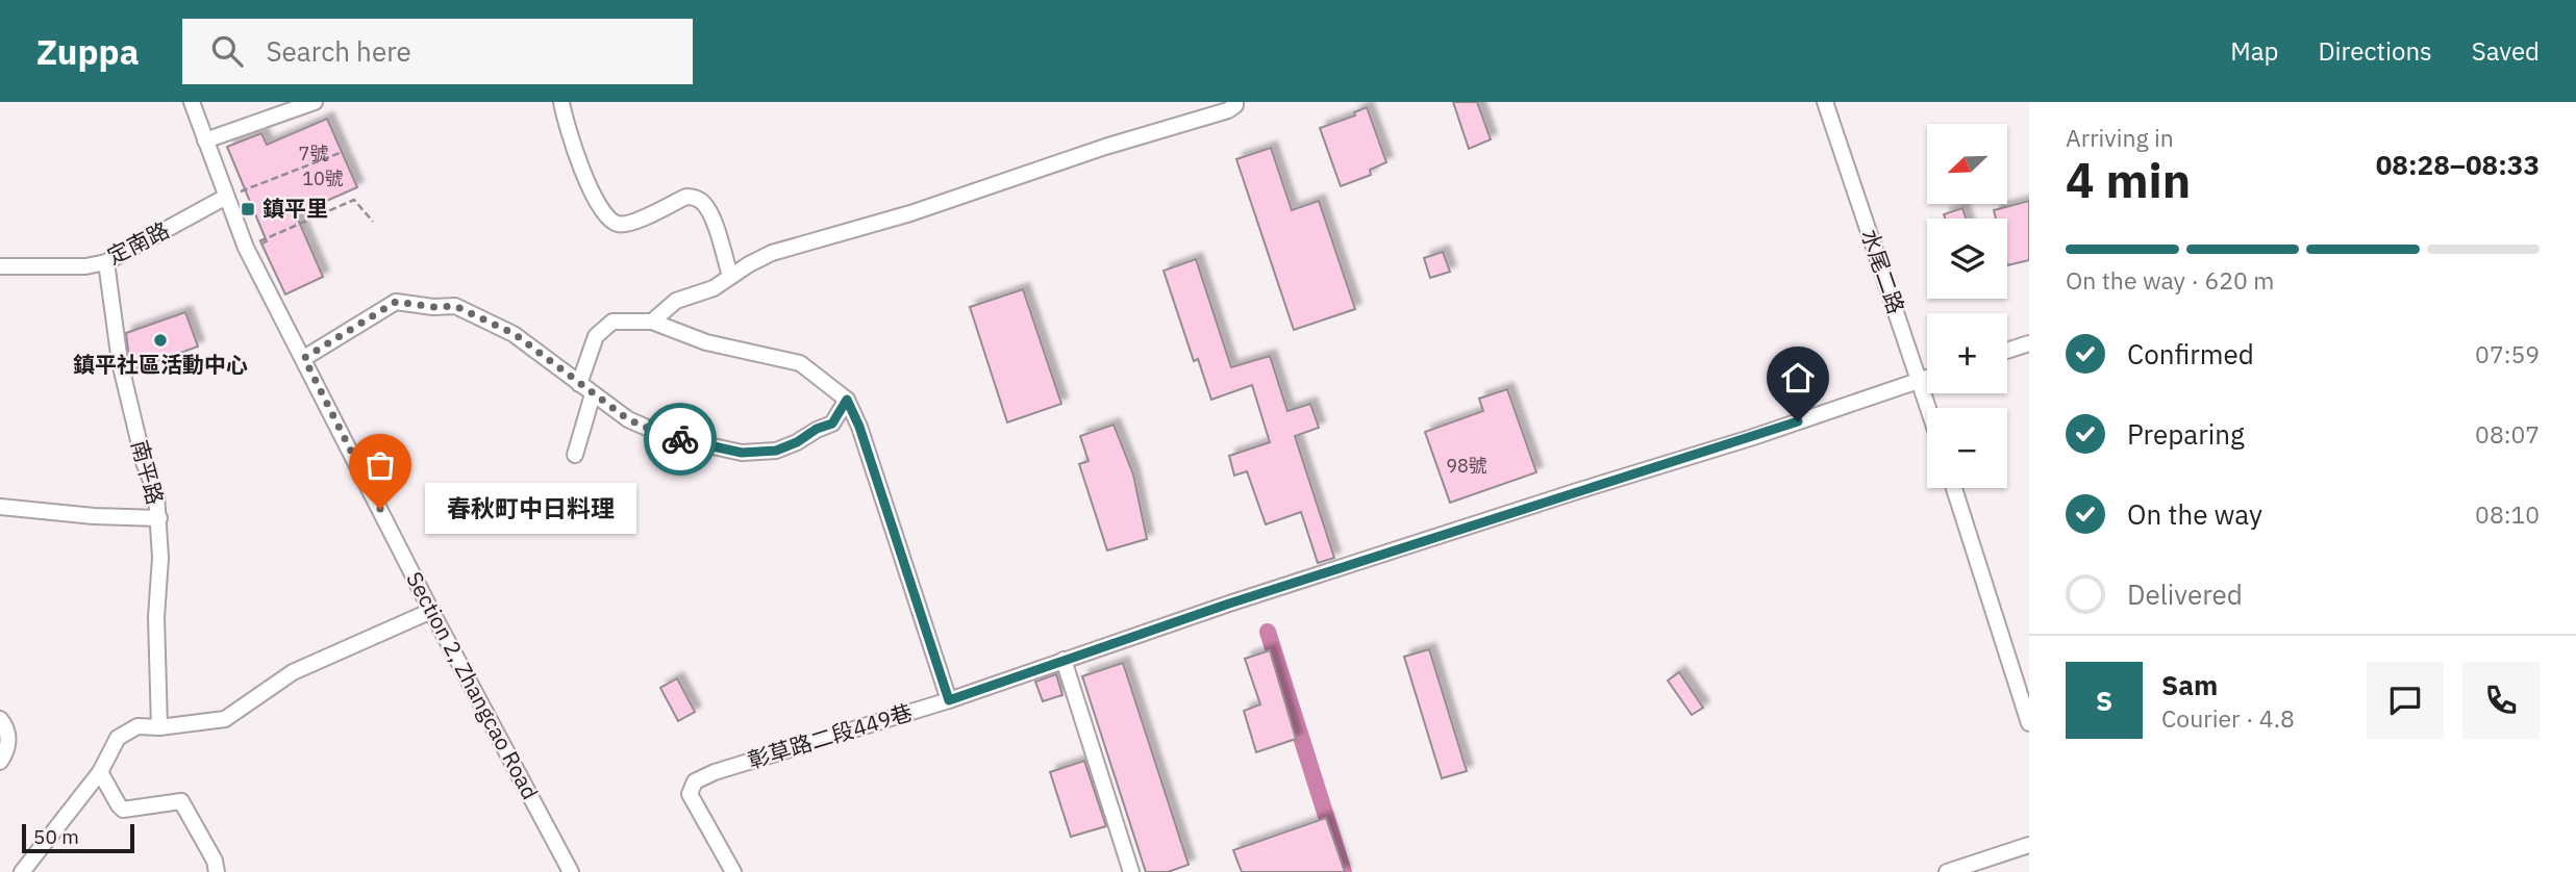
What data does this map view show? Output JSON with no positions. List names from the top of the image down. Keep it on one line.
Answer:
{"streets":{"street":["定南路","水尾二路","南平路","Section 2, Zhangcao Road","彰草路二段449巷"]},"crossings":[["定南路","南平路"],["定南路","Section 2, Zhangcao Road"],["水尾二路","彰草路二段449巷"]],"places":{"transit":["鎮平里"],"other":["鎮平社區活動中心","春秋町中日料理"]},"house_numbers":["7號","10號","98號"],"scale_bar":"50 m","north":"bottom left","page":{"header":"Zuppa","search":"Search here","nav":["Map","Directions","Saved"],"heading":["4 min","Arriving in","08:28–08:33"],"panel":["Sam","Courier · 4.8"],"map_buttons":["+","−"],"bar":"On the way · 620 m","list":[["Confirmed","07:59"],["Preparing","08:07"],["On the way","08:10"],"Delivered"],"bubble":"春秋町中日料理","round":"S","scale":"50 m"}}
